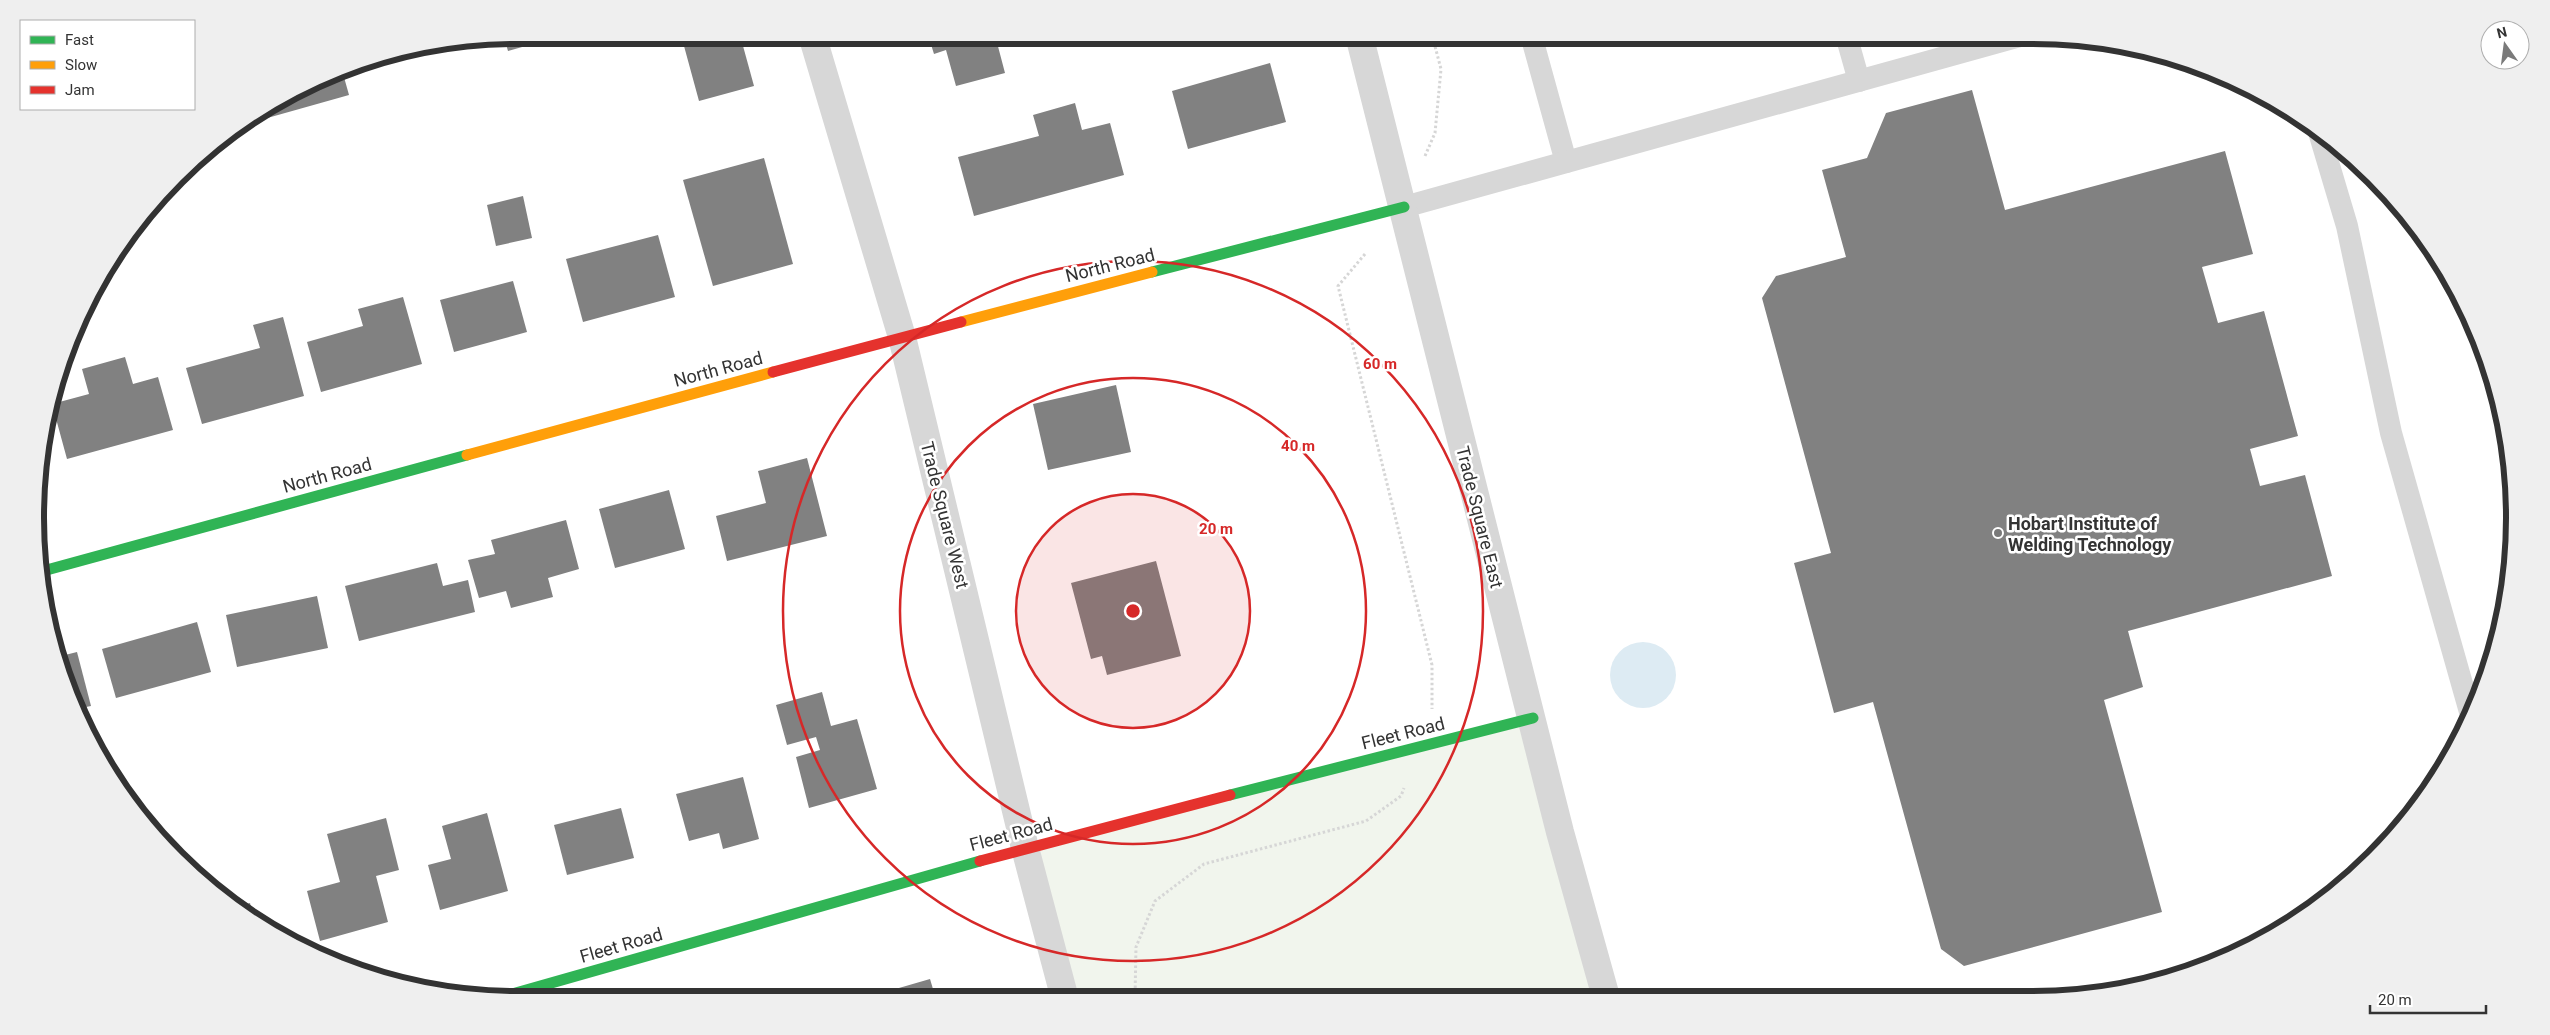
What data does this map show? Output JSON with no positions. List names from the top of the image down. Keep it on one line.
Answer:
{"streets":{"street":["North Road","Trade Square West","Trade Square East","Fleet Road"]},"crossings":[["North Road","Trade Square West"],["North Road","Trade Square East"],["Trade Square West","Fleet Road"],["Trade Square East","Fleet Road"]],"places":["Hobart Institute of Welding Technology"],"legend":["Fast","Slow","Jam"],"scale_bar":"20 m","north":"top","rings":["60 m","40 m","20 m"]}
